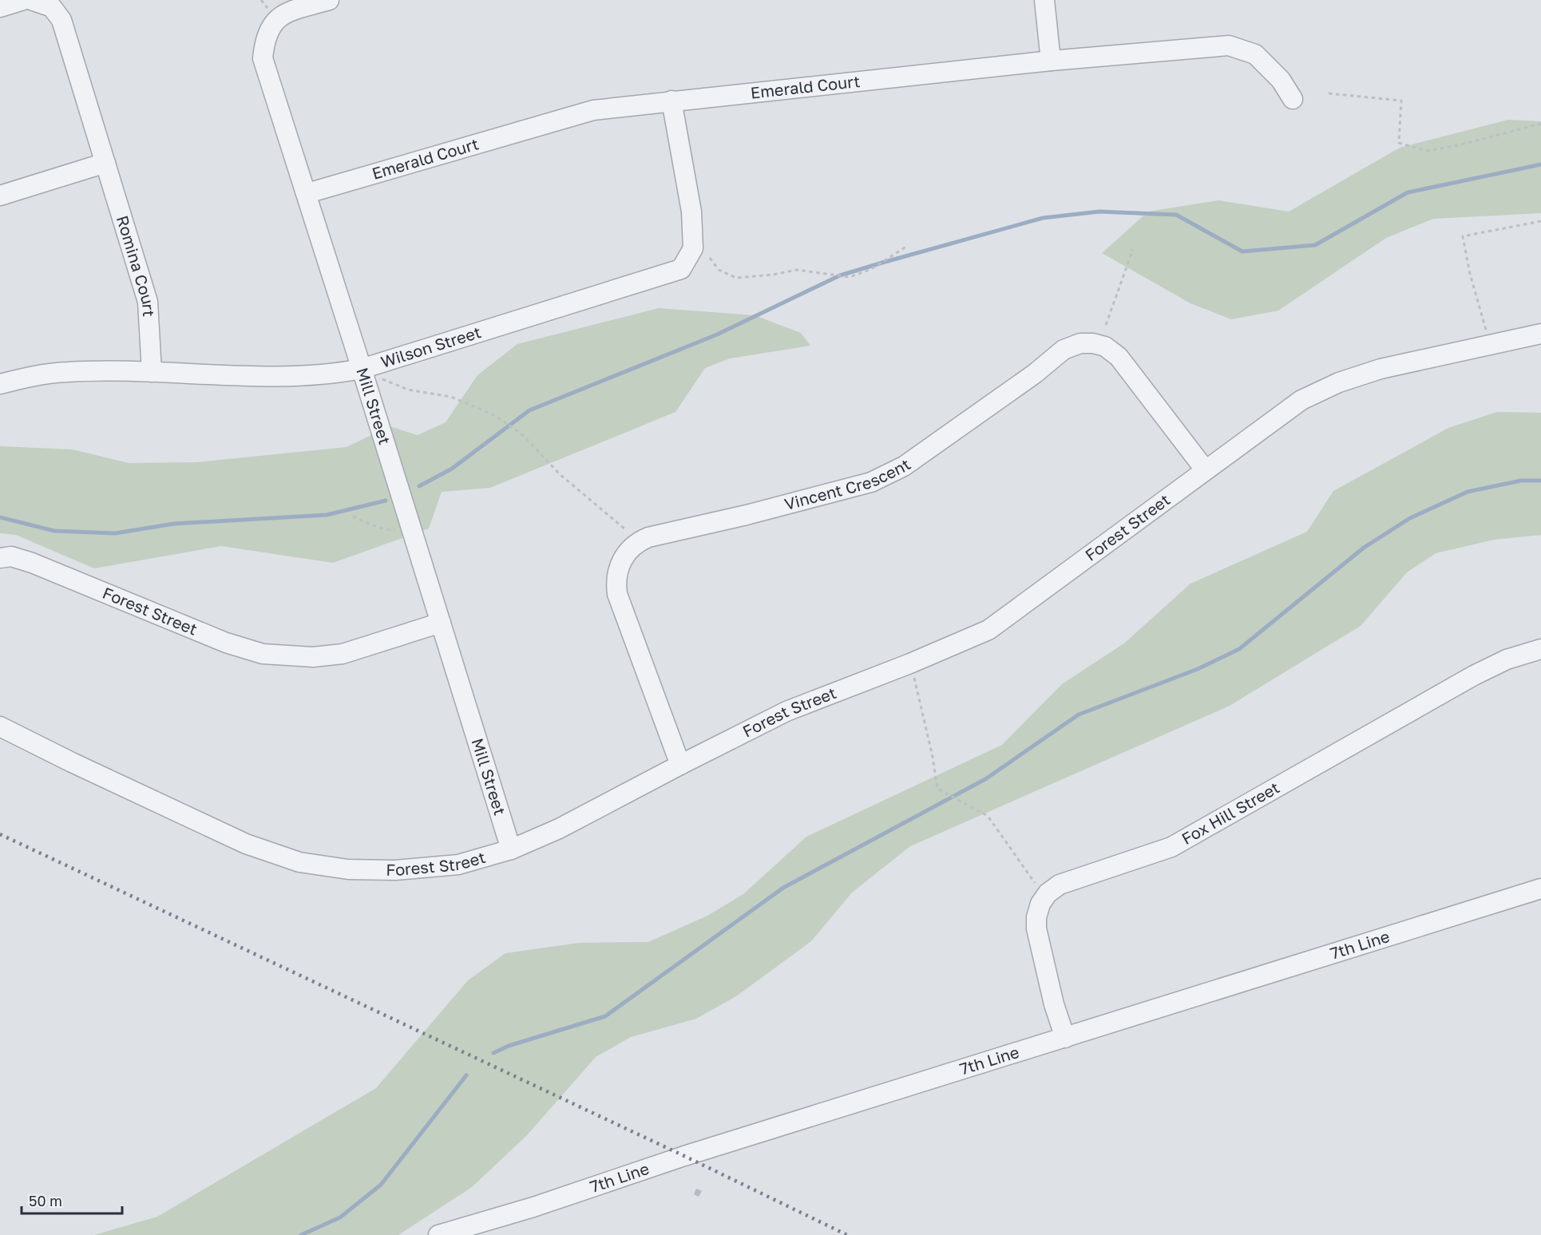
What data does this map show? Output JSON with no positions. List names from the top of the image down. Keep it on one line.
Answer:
{"streets":{"street":["Emerald Court","Romina Court","Wilson Street","Mill Street","Vincent Crescent","Forest Street","Fox Hill Street","7th Line"]},"crossings":[["Emerald Court","Wilson Street"],["Emerald Court","Mill Street"],["Romina Court","Wilson Street"],["Wilson Street","Mill Street"],["Mill Street","Forest Street"],["Vincent Crescent","Forest Street"],["Fox Hill Street","7th Line"]],"scale_bar":"50 m"}
